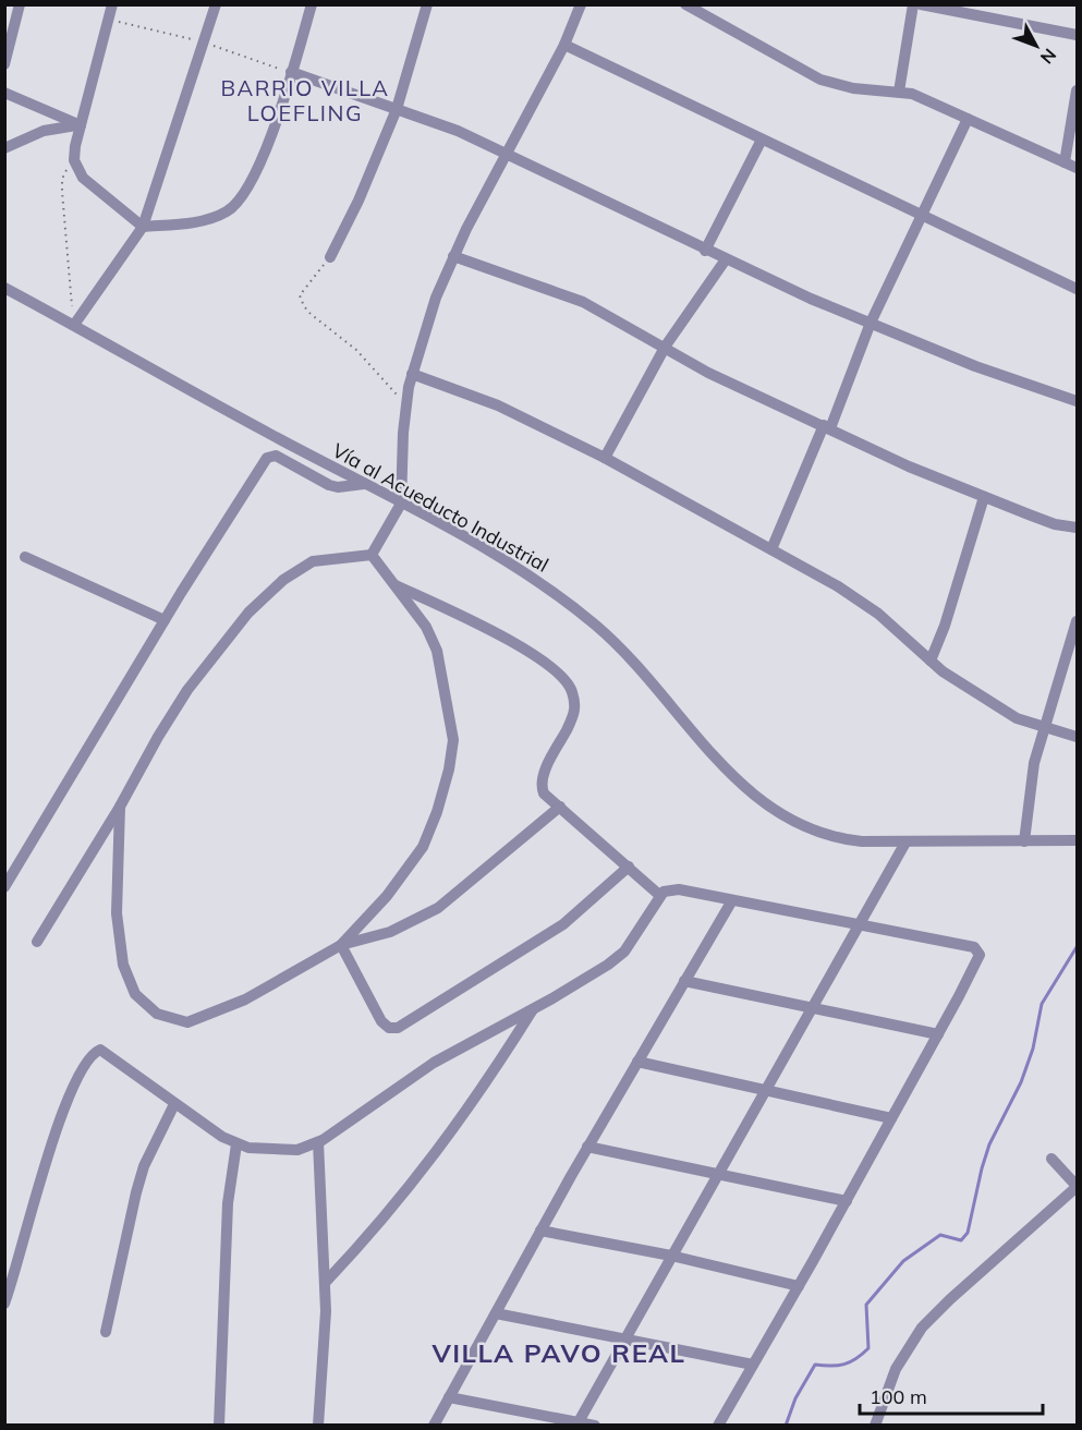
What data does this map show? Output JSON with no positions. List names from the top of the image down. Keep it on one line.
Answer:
{"streets":{"street":["Vía al Acueducto Industrial"]},"districts":["BARRIO VILLA LOEFLING","VILLA PAVO REAL"],"scale_bar":"100 m","north":"bottom right"}
